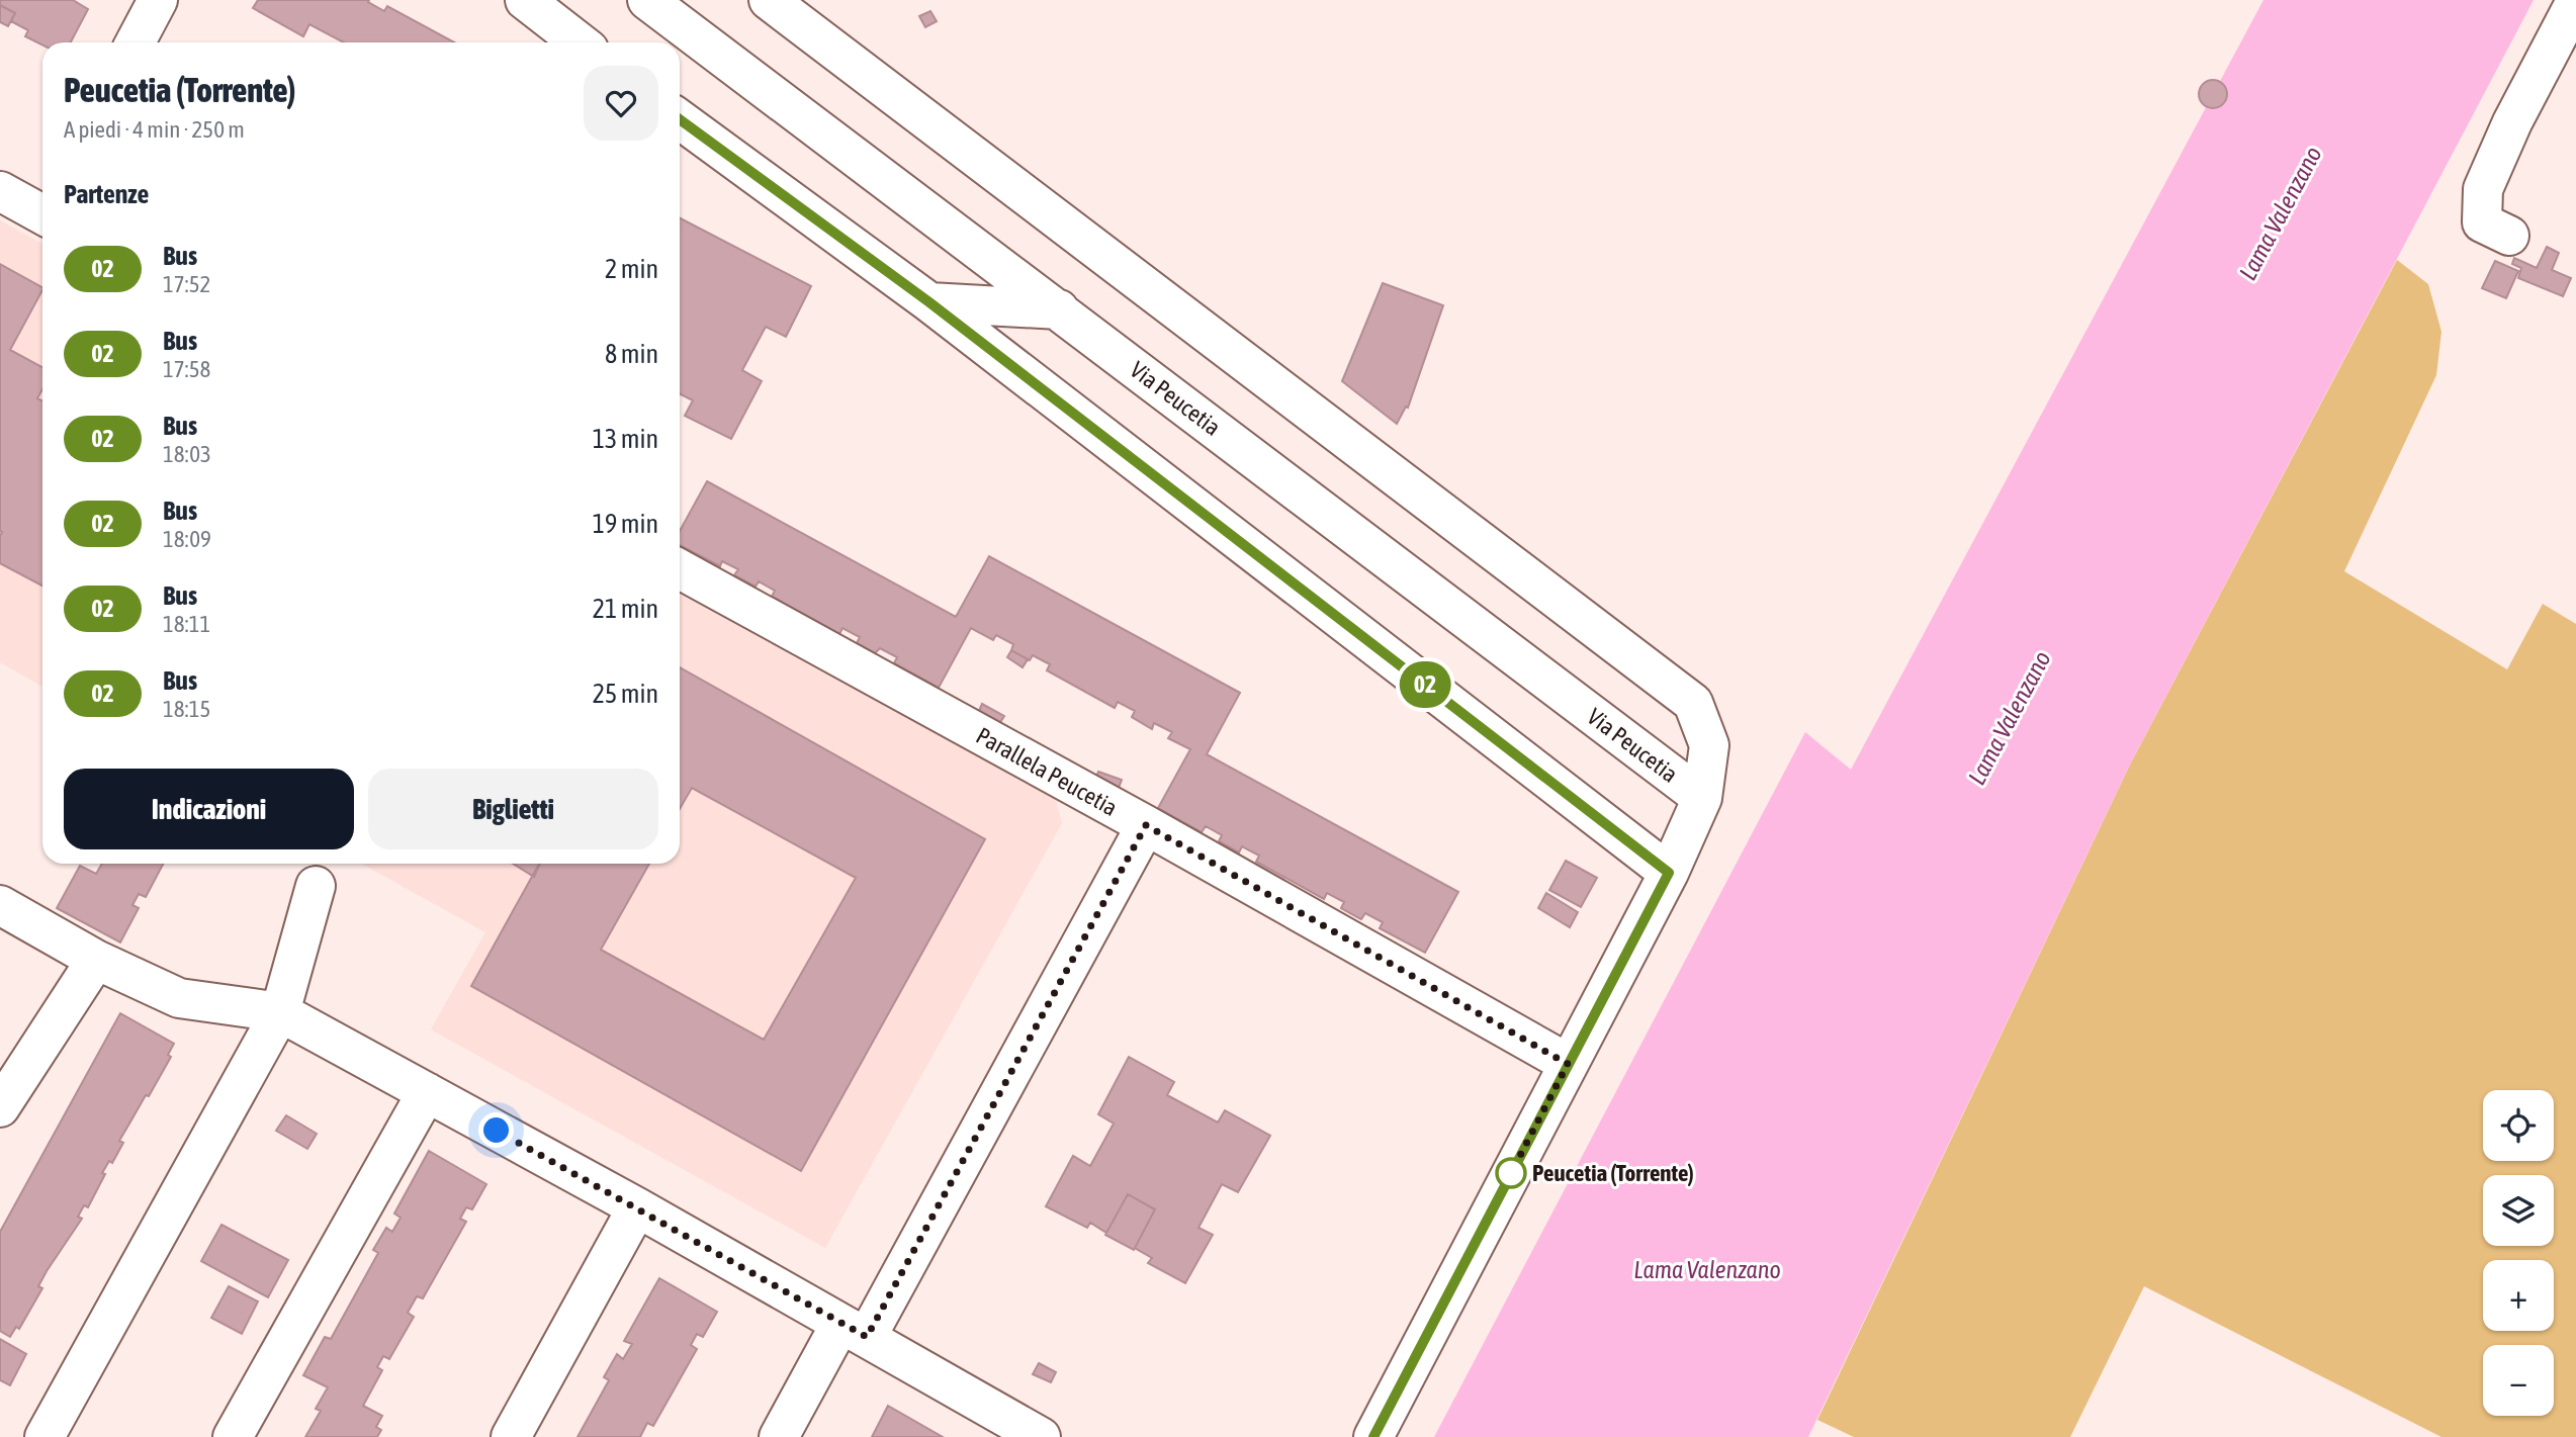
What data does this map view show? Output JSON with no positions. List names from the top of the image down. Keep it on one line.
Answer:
{"streets":{"street":["Via Peucetia","Parallela Peucetia"]},"crossings":[["Via Peucetia","Parallela Peucetia"]],"water":["Lama Valenzano"],"places":["Peucetia (Torrente)"],"lines":["bus line 02"],"page":{"on_map":"02","heading":[["Peucetia (Torrente)","A piedi · 4 min · 250 m"],"Partenze"],"list":[{"mark":"02","name":"Bus","note":"17:52","value":"2 min"},{"mark":"02","name":"Bus","note":"17:58","value":"8 min"},{"mark":"02","name":"Bus","note":"18:03","value":"13 min"},{"mark":"02","name":"Bus","note":"18:09","value":"19 min"},{"mark":"02","name":"Bus","note":"18:11","value":"21 min"},{"mark":"02","name":"Bus","note":"18:15","value":"25 min"}],"buttons":["Indicazioni","Biglietti"],"map_buttons":["+","−"]}}
